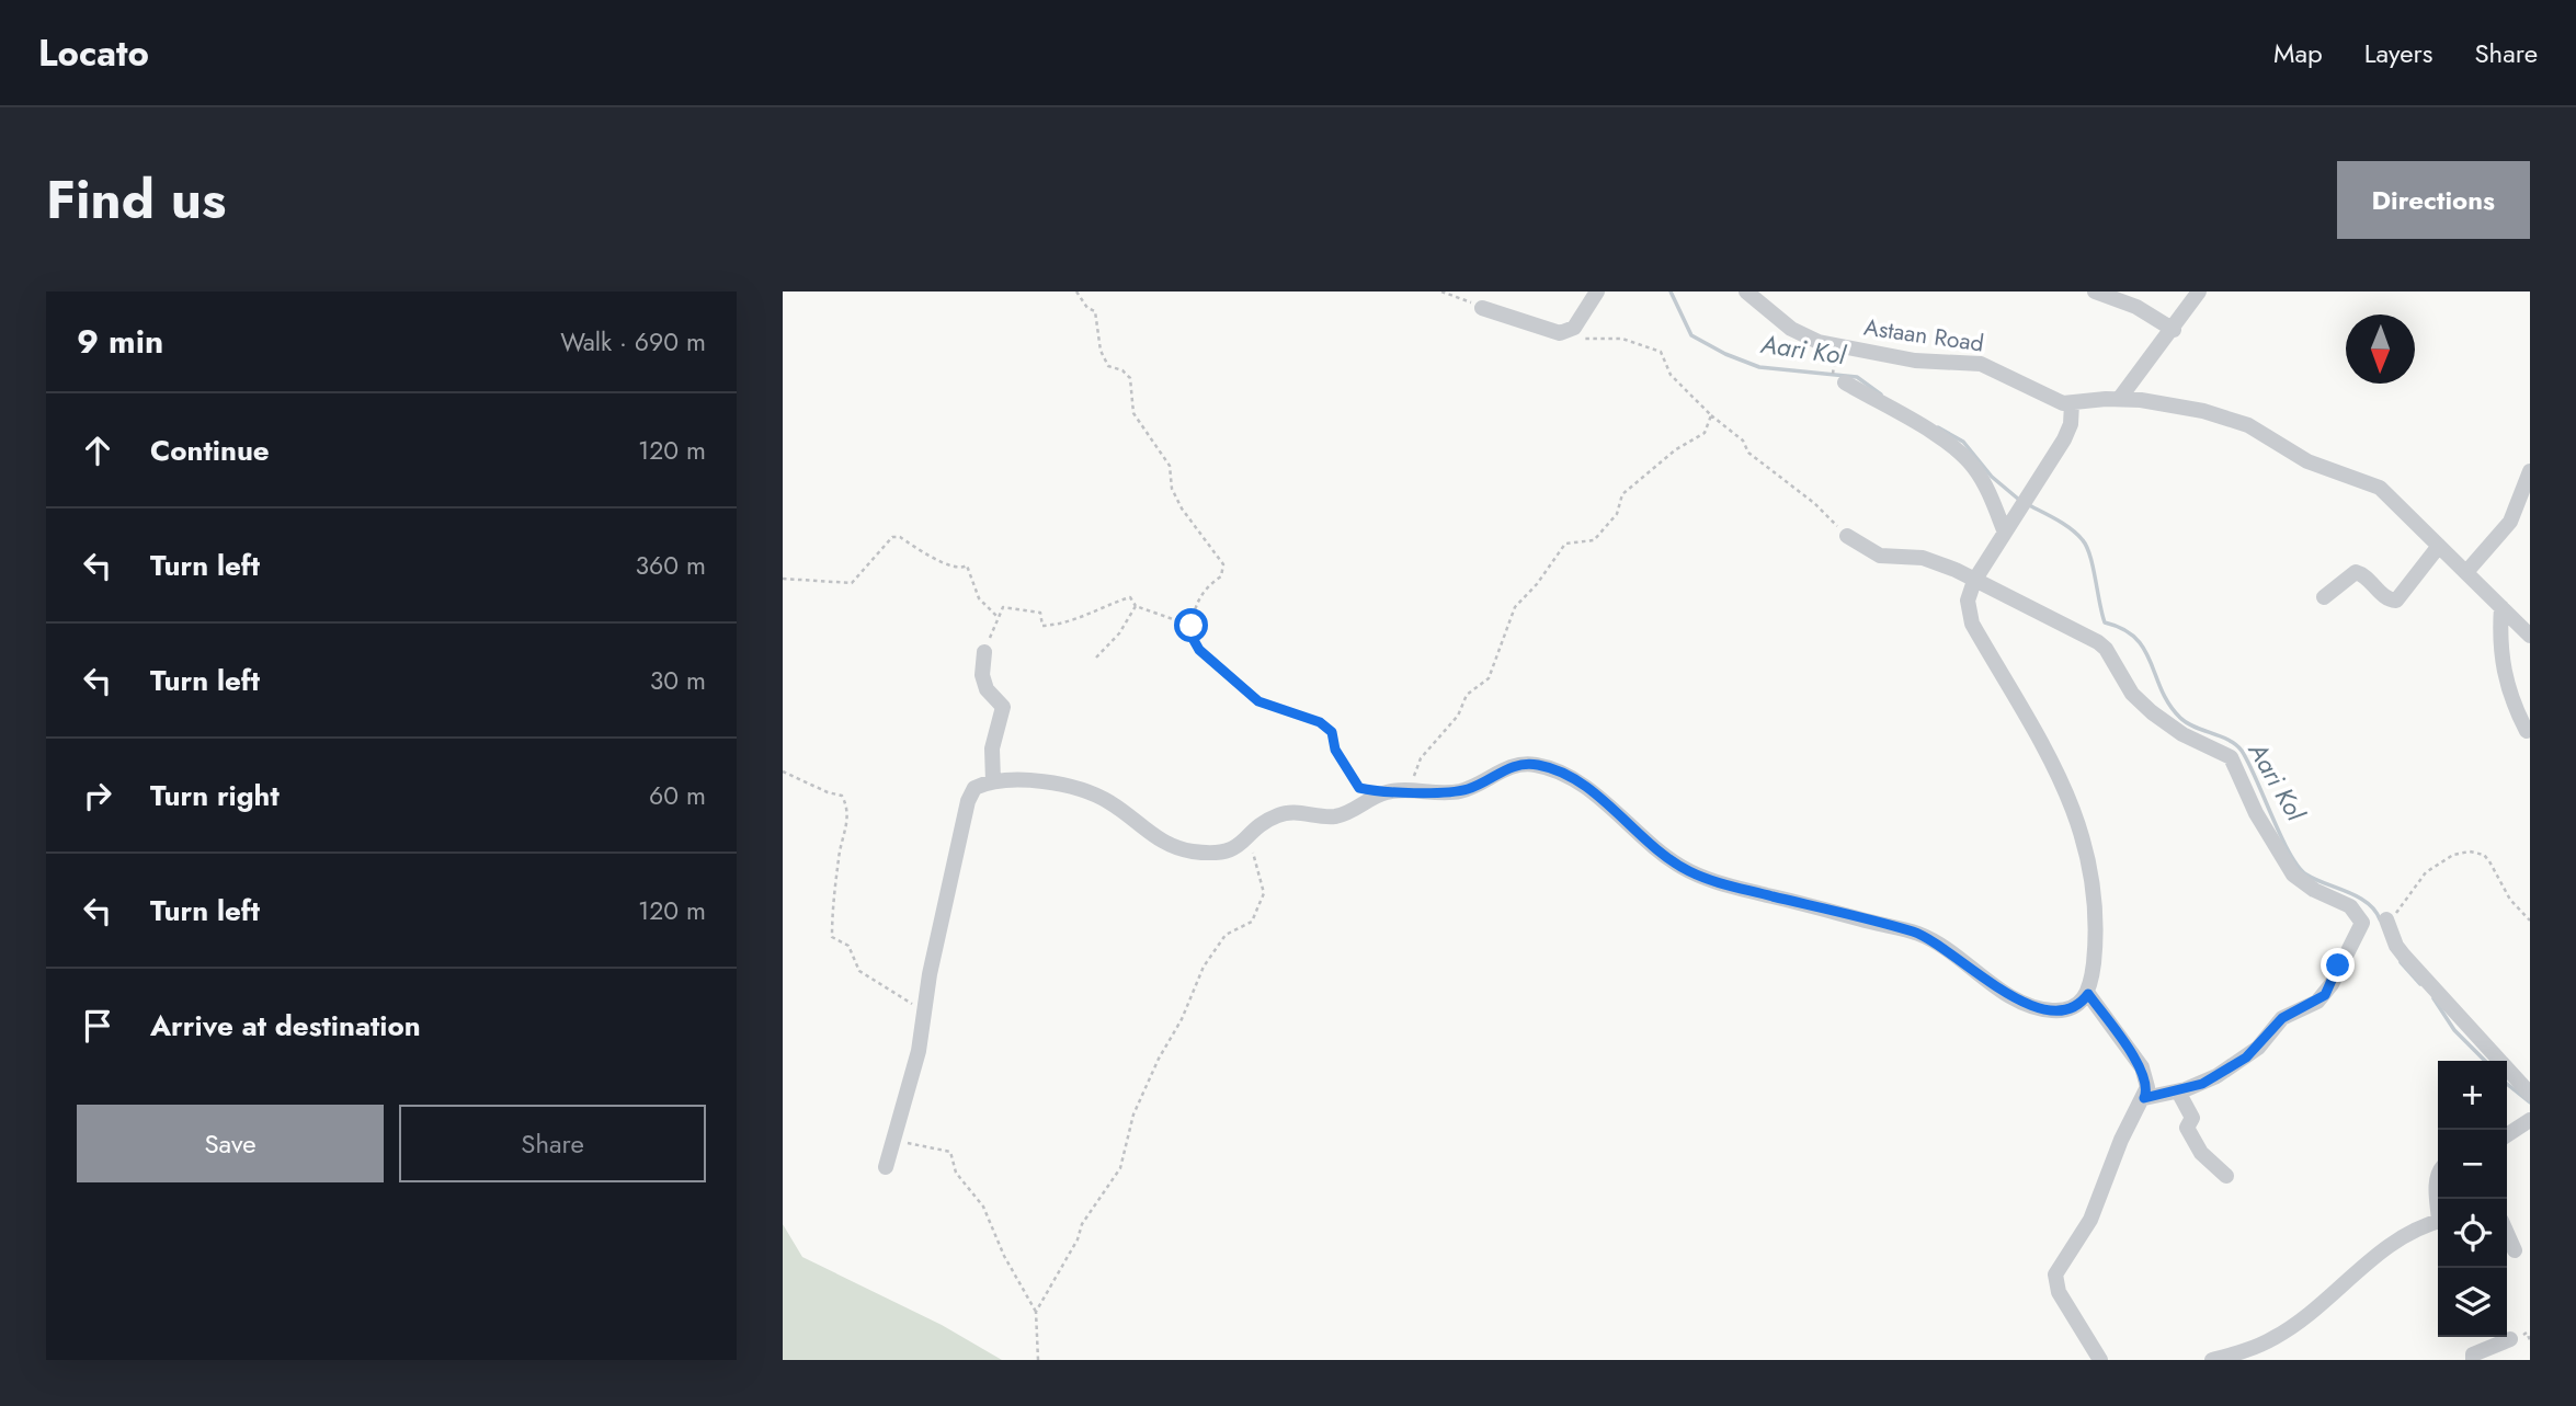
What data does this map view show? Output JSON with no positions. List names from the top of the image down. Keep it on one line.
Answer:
{"streets":{"street":["Astaan Road"]},"water":["Aari Kol"],"north":"bottom","page":{"header":"Locato","nav":["Map","Layers","Share"],"title":"Find us","buttons":["Directions",["Save","Share"]],"heading":["9 min","Walk · 690 m"],"list":[["Continue","120 m"],["Turn left","360 m"],["Turn left","30 m"],["Turn right","60 m"],["Turn left","120 m"],"Arrive at destination"],"map_buttons":["+","−"]}}
